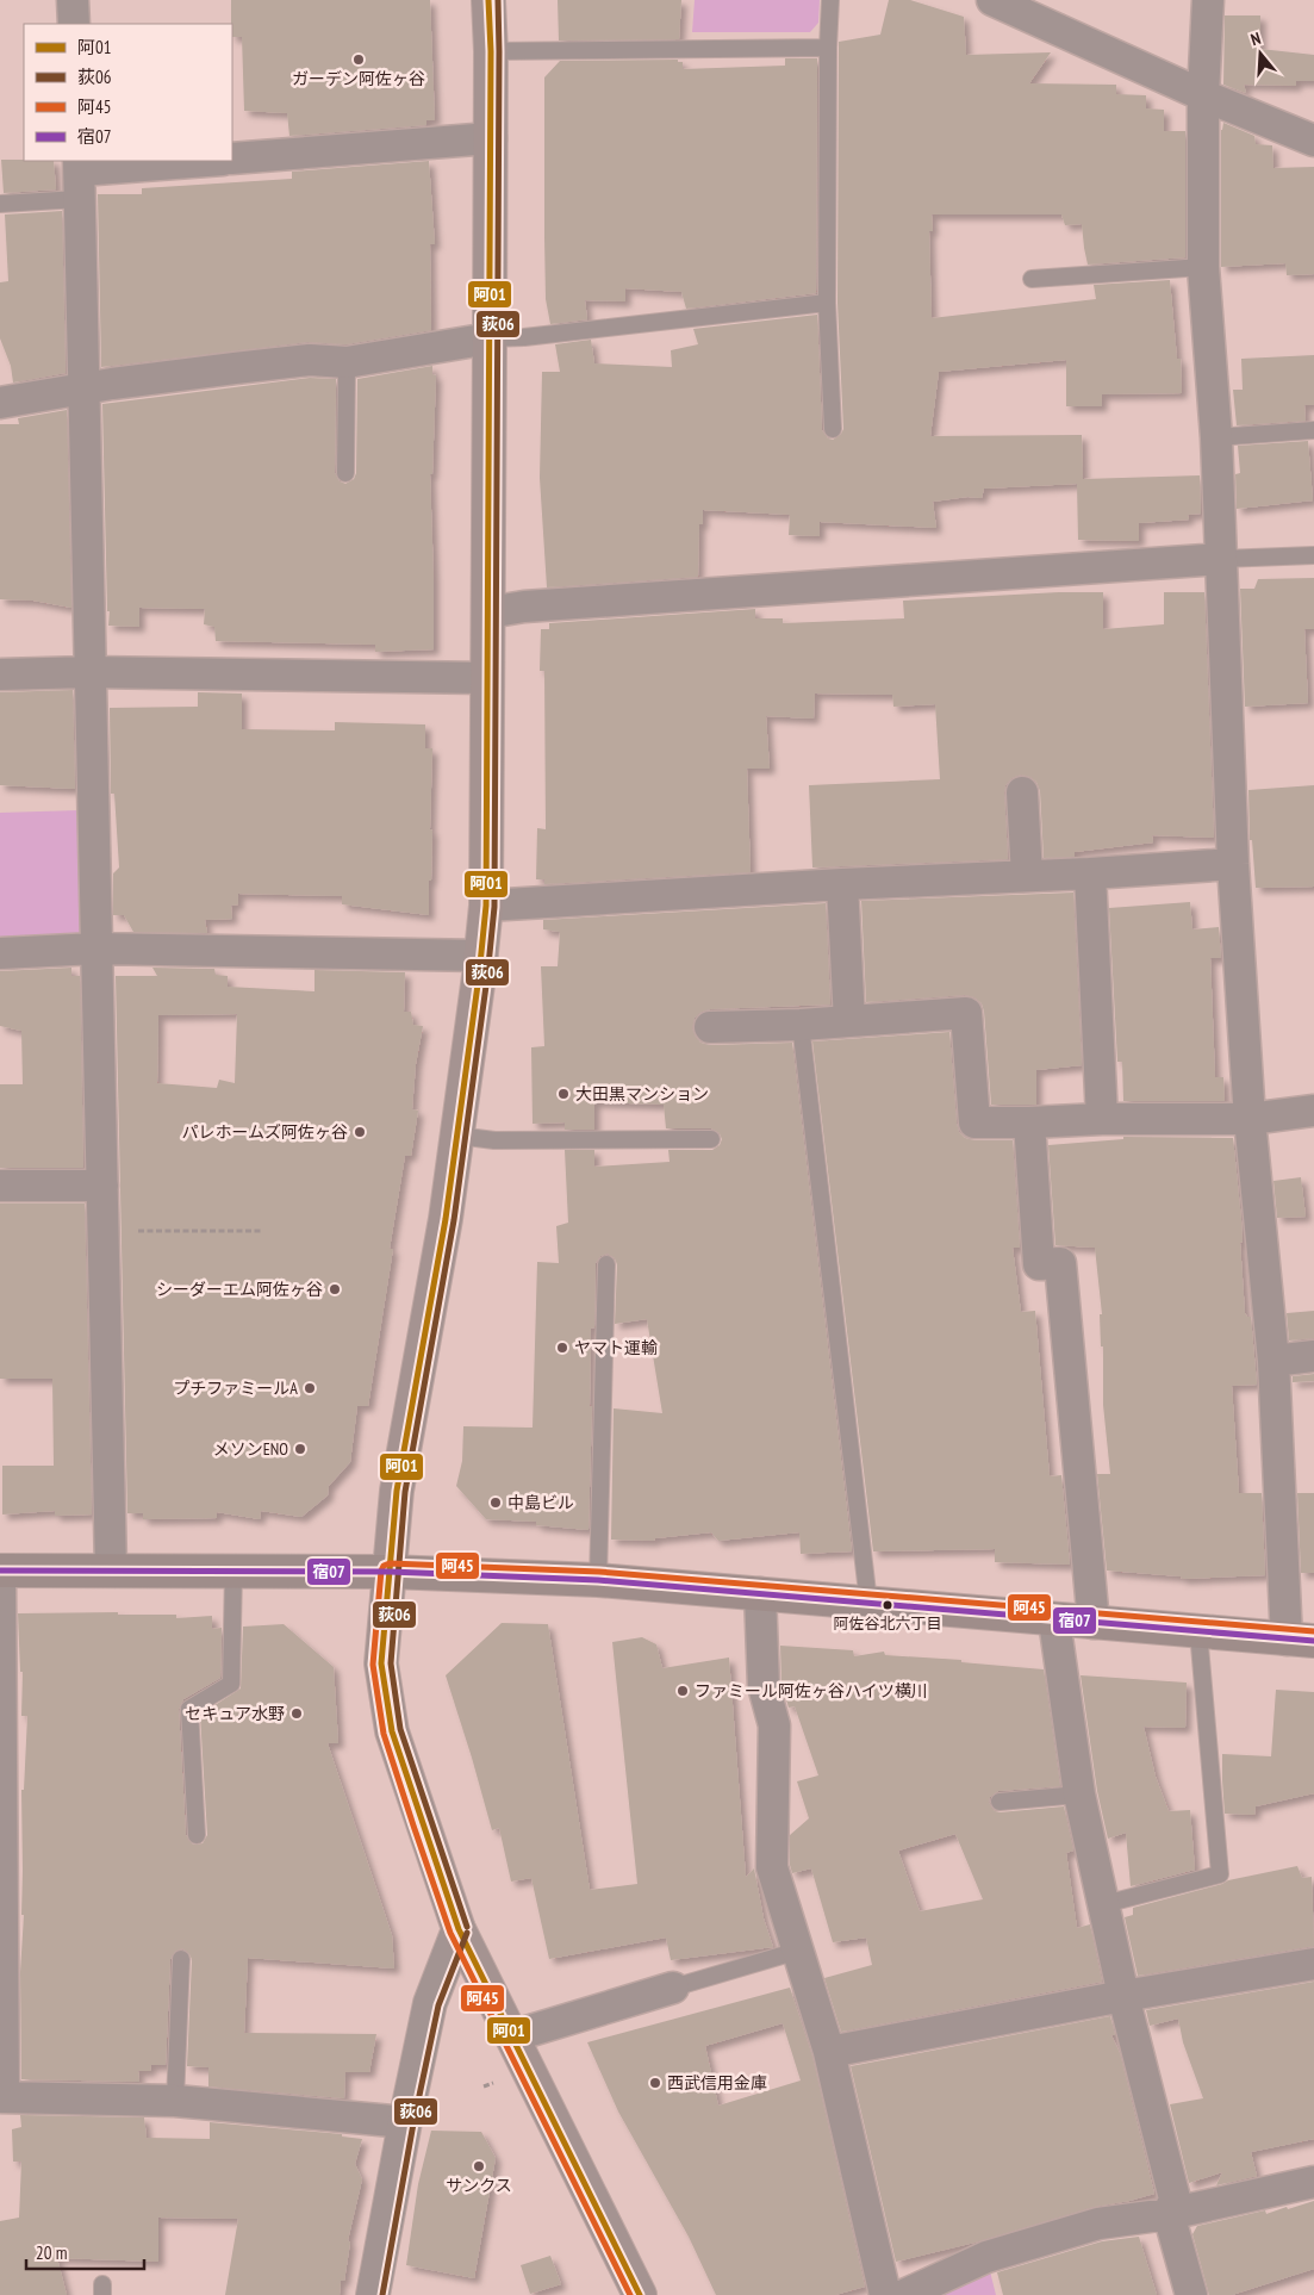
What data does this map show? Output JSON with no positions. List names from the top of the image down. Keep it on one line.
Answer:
{"places":["ガーデン阿佐ヶ谷","大田黒マンション","パレホームズ阿佐ヶ谷","シーダーエム阿佐ヶ谷","ヤマト運輸","プチファミールA","メソンENO","中島ビル","阿佐谷北六丁目","ファミール阿佐ヶ谷ハイツ横川","セキュア水野","西武信用金庫","サンクス"],"lines":["transit line 阿01","transit line 荻06","transit line 阿45","transit line 宿07"],"legend":["阿01","荻06","阿45","宿07"],"scale_bar":"20 m","north":"top"}
